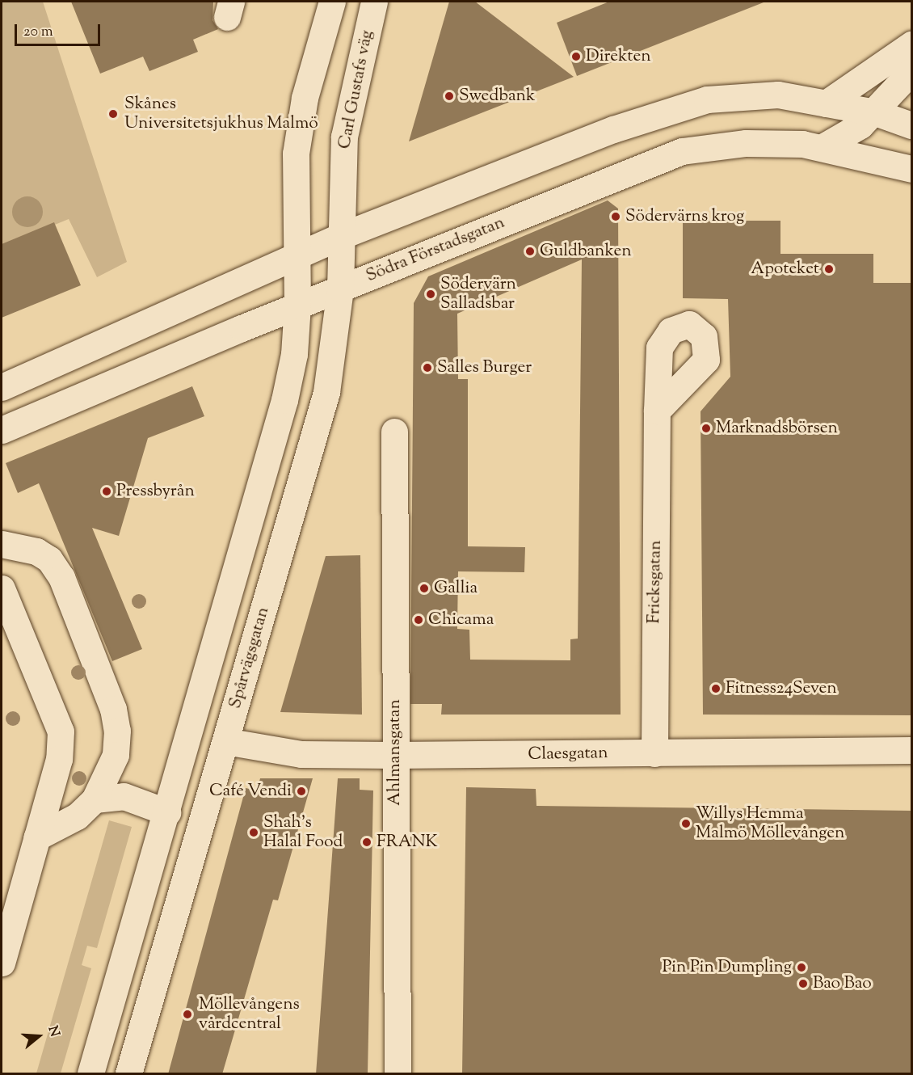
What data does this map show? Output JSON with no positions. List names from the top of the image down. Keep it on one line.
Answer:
{"streets":{"street":["Carl Gustafs väg","Södra Förstadsgatan","Fricksgatan","Spårvägsgatan","Ahlmansgatan","Claesgatan"]},"crossings":[["Carl Gustafs väg","Spårvägsgatan"],["Södra Förstadsgatan","Spårvägsgatan"],["Fricksgatan","Claesgatan"],["Spårvägsgatan","Claesgatan"],["Ahlmansgatan","Claesgatan"]],"places":["Direkten","Swedbank","Skånes Universitetsjukhus Malmö","Södervärns krog","Guldbanken","Apoteket","Södervärn Salladsbar","Salles Burger","Marknadsbörsen","Pressbyrån","Gallia","Chicama","Fitness24Seven","Café Vendi","Willys Hemma Malmö Möllevången","Shah's Halal Food","FRANK","Pin Pin Dumpling","Bao Bao","Möllevångens vårdcentral"],"scale_bar":"20 m","north":"right"}
